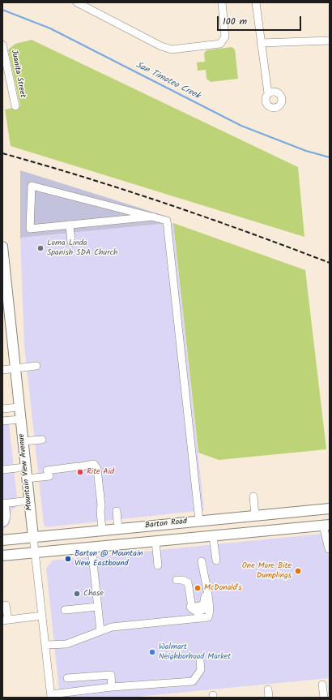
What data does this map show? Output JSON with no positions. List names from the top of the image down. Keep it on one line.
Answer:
{"streets":{"main road":["Mountain View Avenue","Barton Road"],"street":["Juanita Street"]},"crossings":[["Mountain View Avenue","Barton Road"]],"water":["San Timoteo Creek"],"places":["Loma Linda Spanish SDA Church","Rite Aid","Barton @ Mountain View Eastbound","One More Bite Dumplings","McDonald's","Chase","Walmart Neighborhood Market"],"scale_bar":"100 m"}
